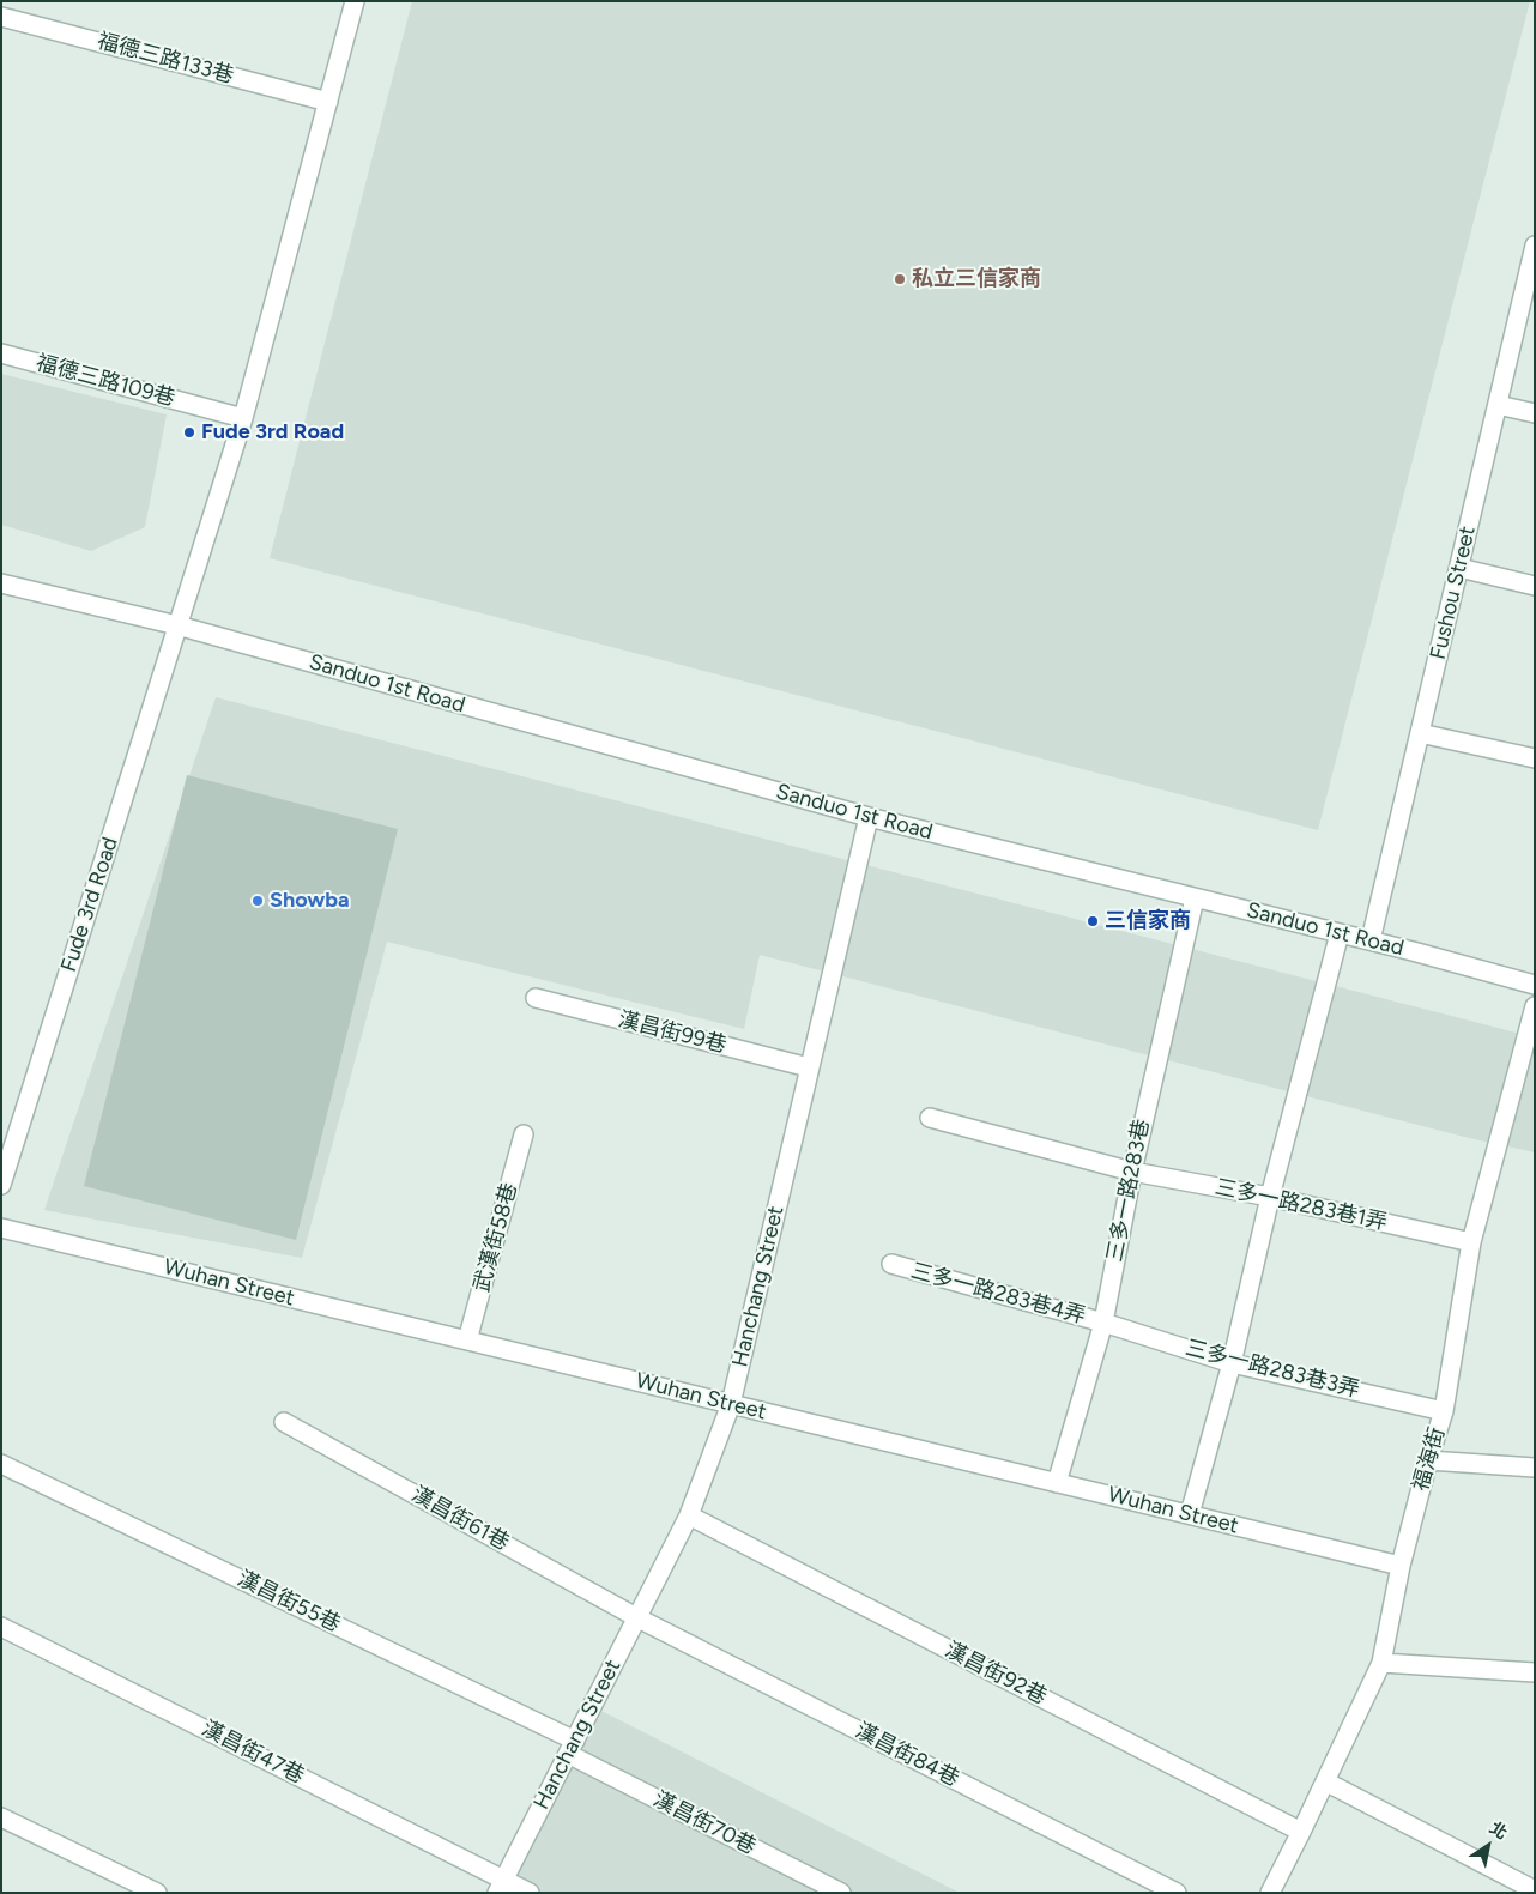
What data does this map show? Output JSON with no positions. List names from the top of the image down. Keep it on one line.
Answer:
{"streets":{"street":["福德三路133巷","福德三路109巷","Fushou Street","Sanduo 1st Road","Fude 3rd Road","漢昌街99巷","三多一路283巷","三多一路283巷1弄","武漢街58巷","Wuhan Street","Hanchang Street","三多一路283巷4弄","三多一路283巷3弄","福海街","漢昌街61巷","漢昌街55巷","漢昌街92巷","漢昌街47巷","漢昌街84巷","漢昌街70巷"]},"crossings":[["福德三路133巷","Fude 3rd Road"],["福德三路109巷","Fude 3rd Road"],["Fushou Street","Sanduo 1st Road"],["Sanduo 1st Road","Fude 3rd Road"],["Sanduo 1st Road","三多一路283巷"],["Sanduo 1st Road","Hanchang Street"],["漢昌街99巷","Hanchang Street"],["三多一路283巷","三多一路283巷1弄"],["三多一路283巷","Wuhan Street"],["三多一路283巷","三多一路283巷4弄"],["三多一路283巷","三多一路283巷3弄"],["三多一路283巷1弄","福海街"],["武漢街58巷","Wuhan Street"],["Wuhan Street","Hanchang Street"],["Wuhan Street","福海街"],["Hanchang Street","漢昌街61巷"],["Hanchang Street","漢昌街55巷"],["Hanchang Street","漢昌街92巷"],["Hanchang Street","漢昌街47巷"],["Hanchang Street","漢昌街84巷"],["Hanchang Street","漢昌街70巷"],["三多一路283巷4弄","三多一路283巷3弄"],["三多一路283巷3弄","福海街"],["福海街","漢昌街92巷"],["漢昌街61巷","漢昌街84巷"],["漢昌街55巷","漢昌街70巷"]],"places":["私立三信家商","Fude 3rd Road","Showba","三信家商"],"north":"top right"}
